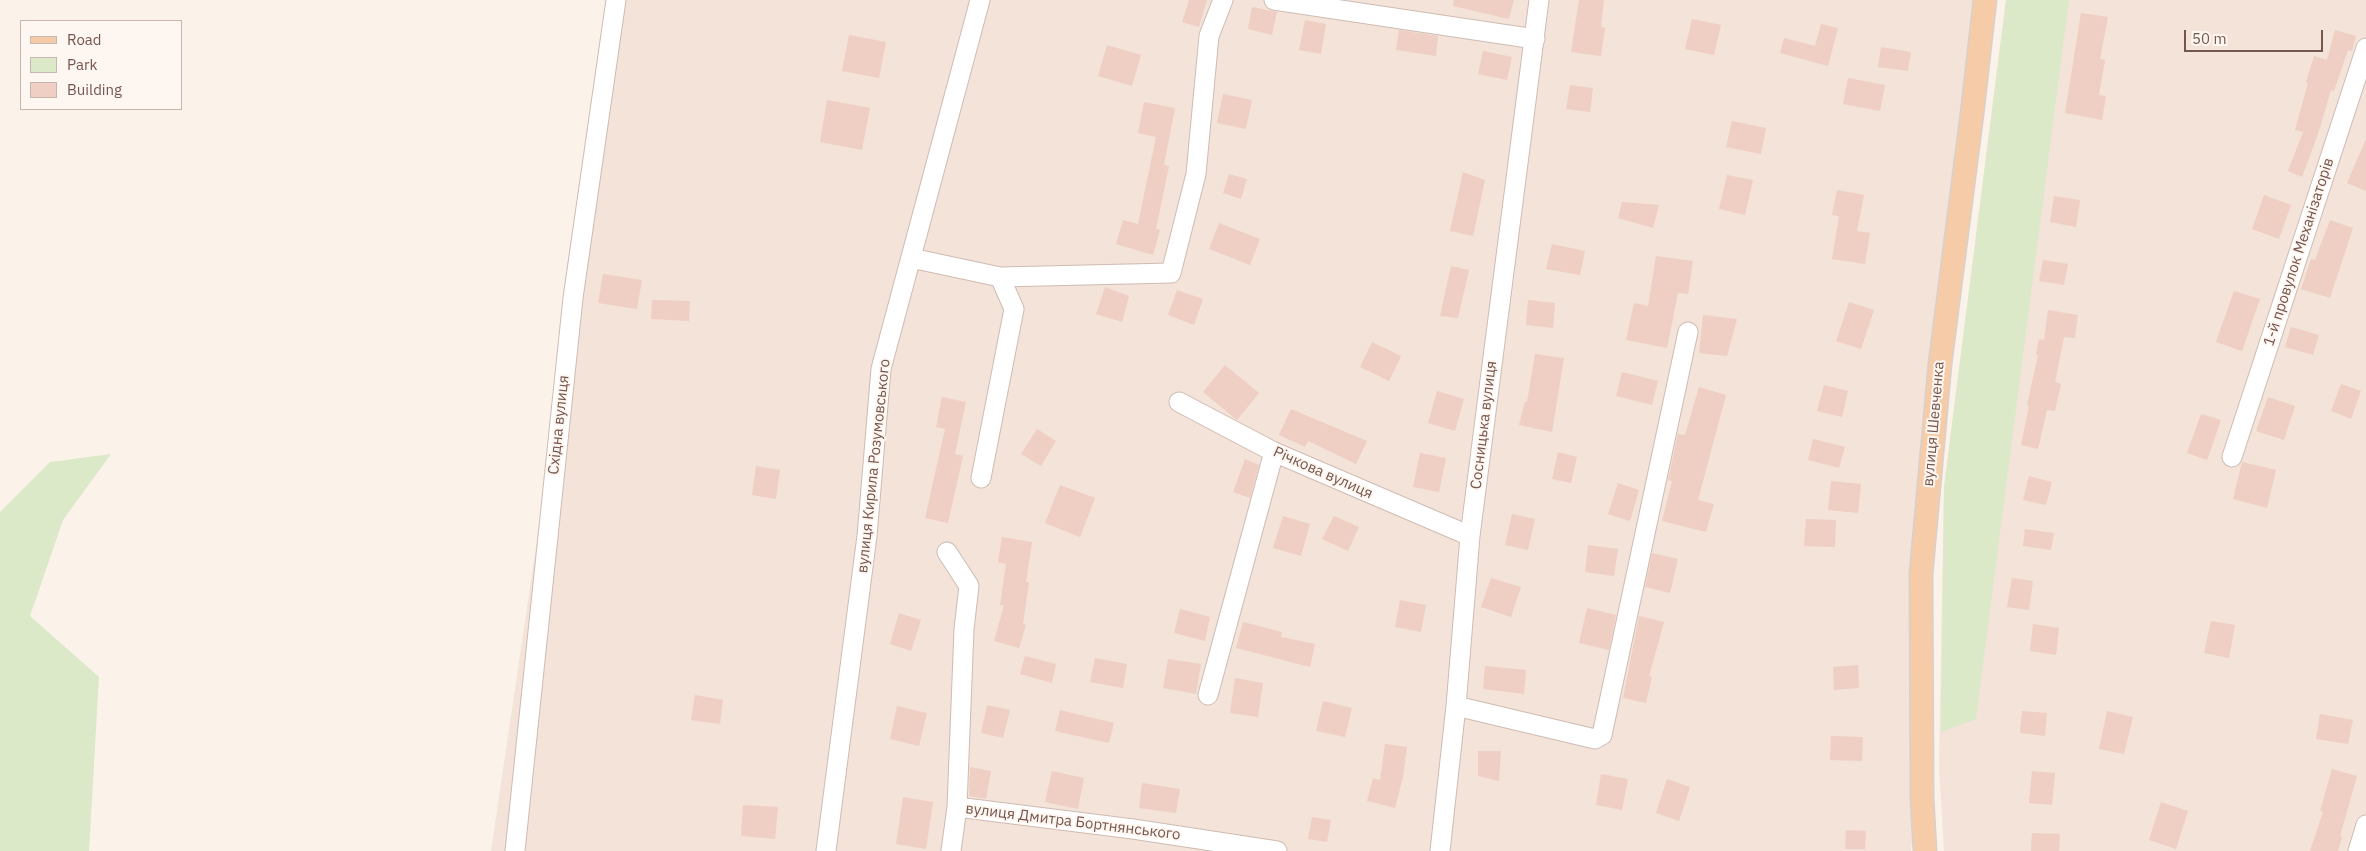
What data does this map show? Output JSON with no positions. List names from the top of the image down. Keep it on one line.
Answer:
{"streets":{"main road":["вулиця Шевченка"],"street":["1-й провулок Механізаторів","Східна вулиця","Сосницька вулиця","вулиця Кирила Розумовського","Річкова вулиця","вулиця Дмитра Бортнянського"]},"crossings":[["Сосницька вулиця","Річкова вулиця"]],"legend":["Road","Park","Building"],"scale_bar":"50 m"}
